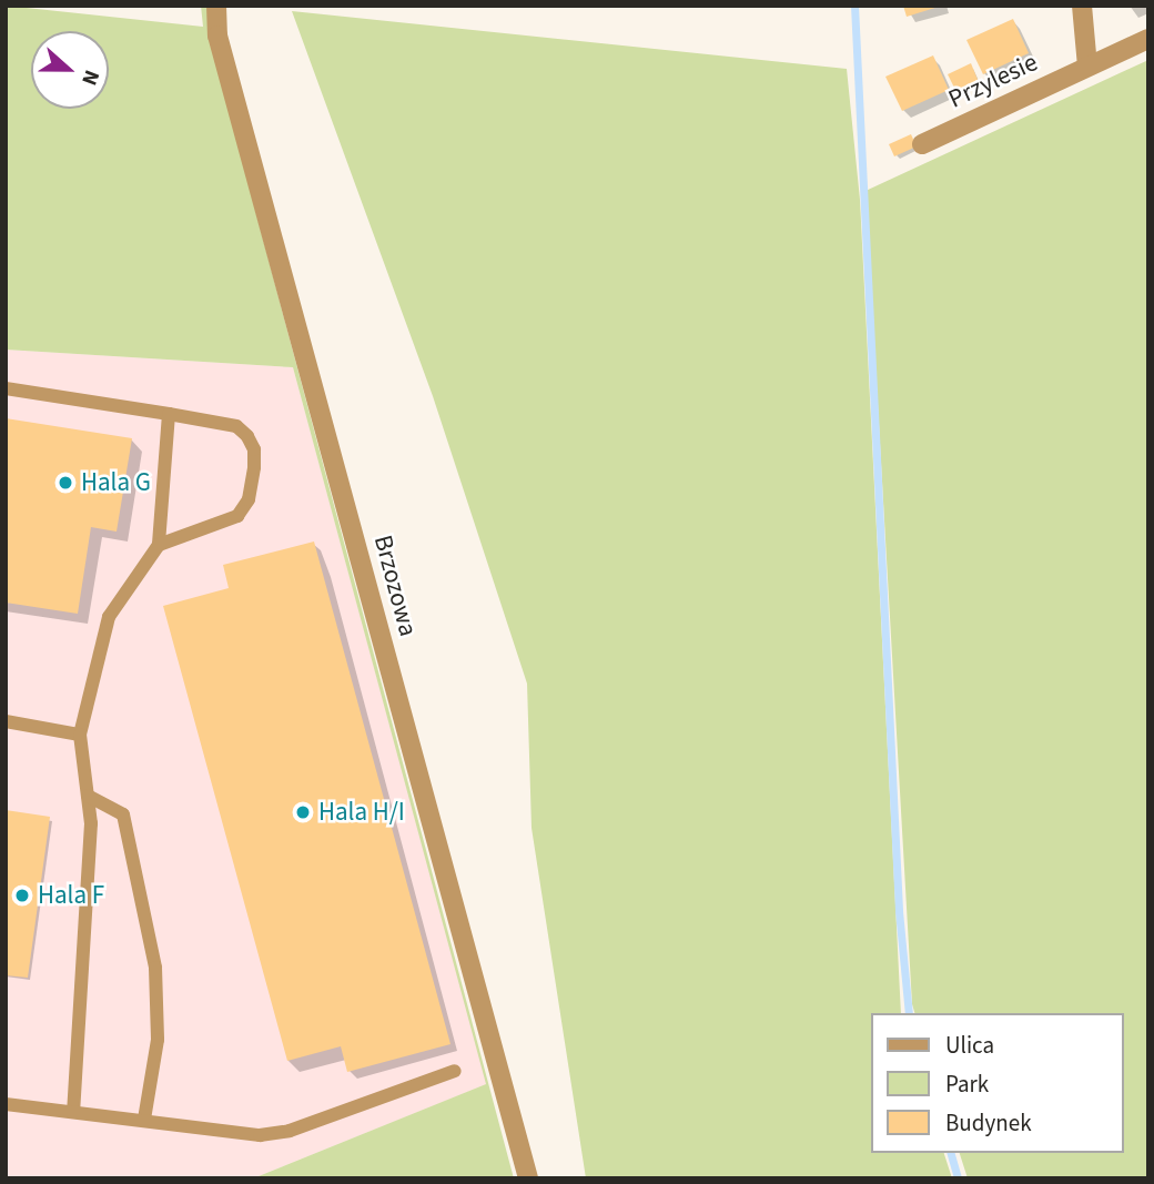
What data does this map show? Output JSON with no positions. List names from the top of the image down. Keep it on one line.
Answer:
{"streets":{"street":["Przylesie","Brzozowa"]},"places":["Hala G","Hala H/I","Hala F"],"legend":["Ulica","Park","Budynek"],"north":"right"}
